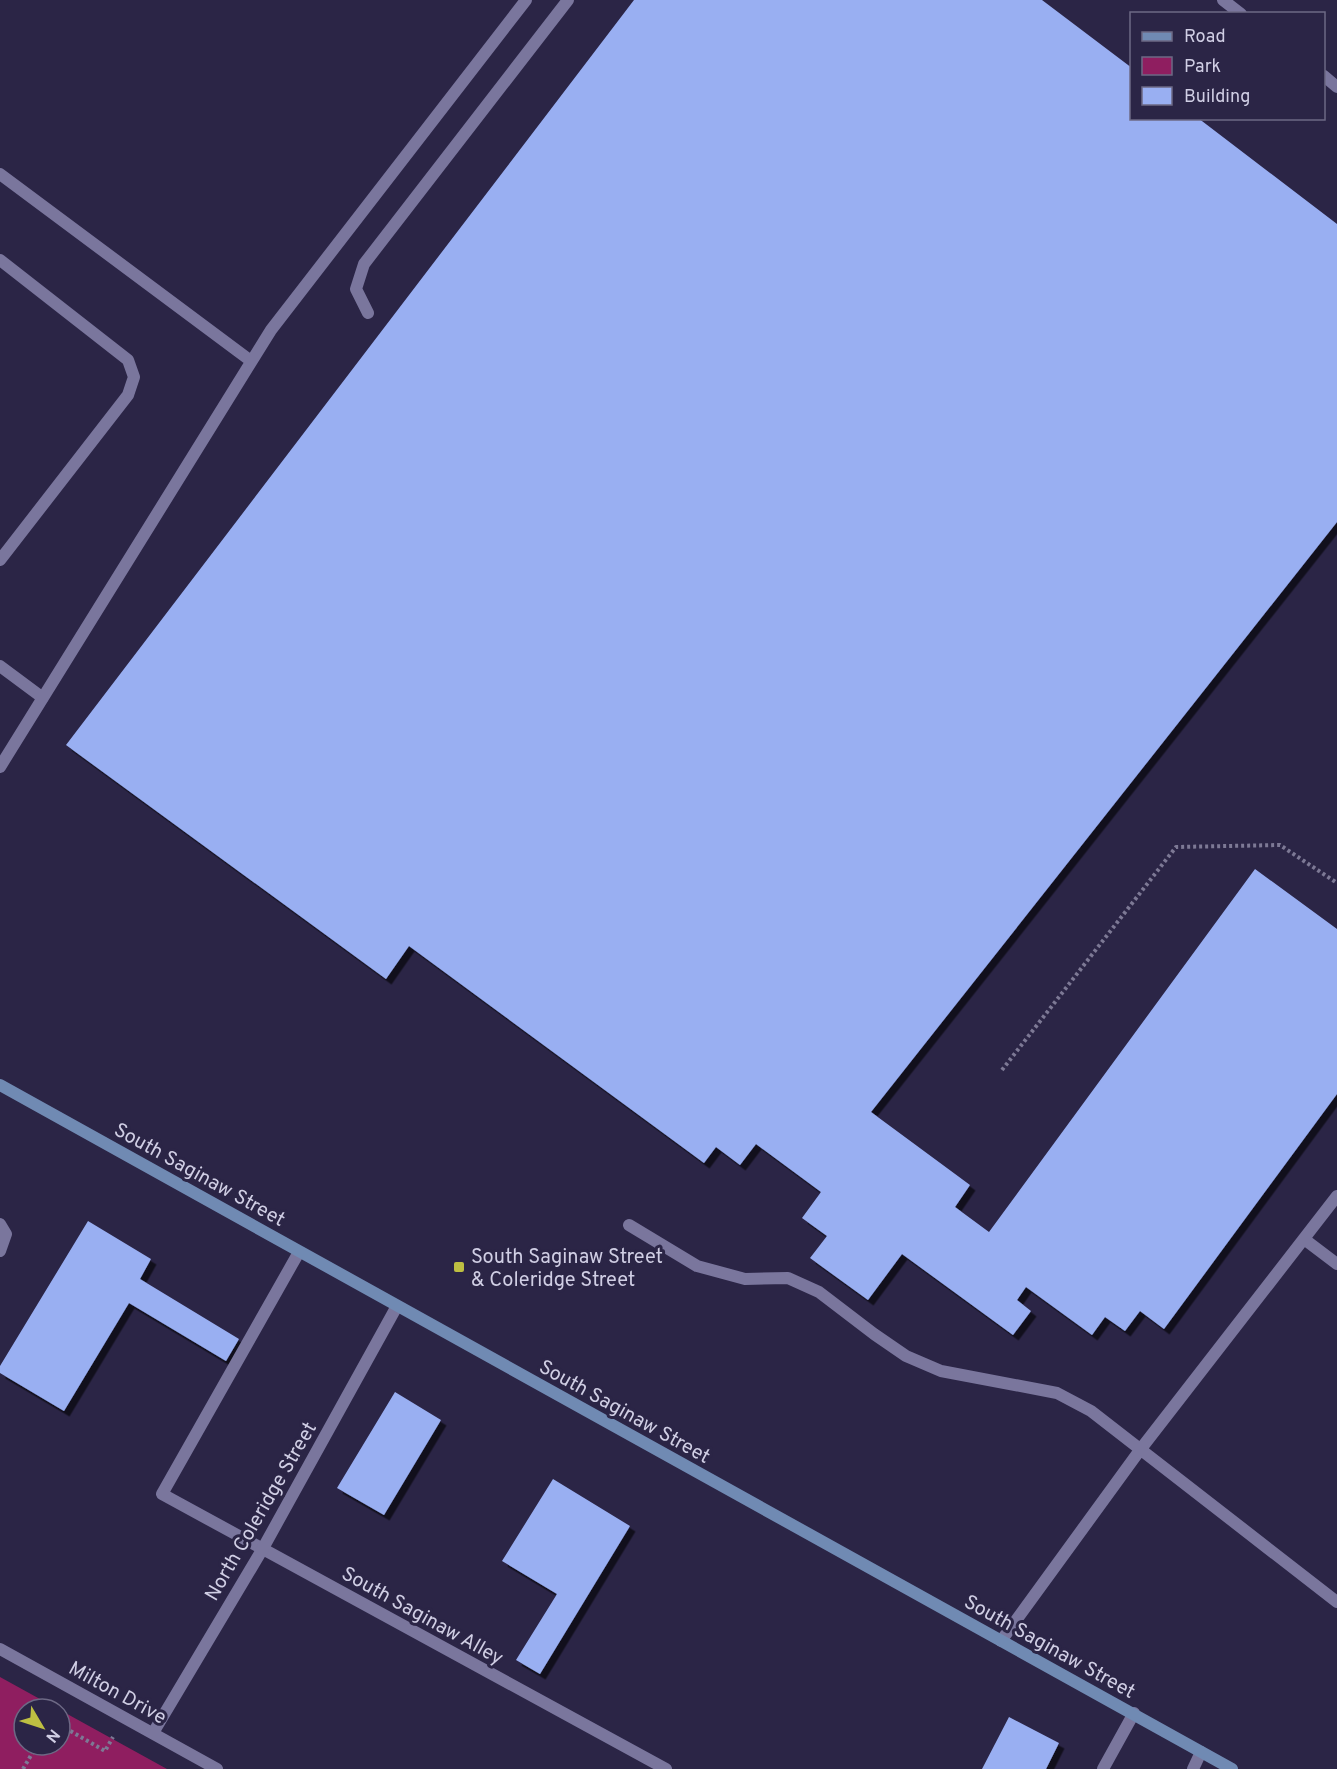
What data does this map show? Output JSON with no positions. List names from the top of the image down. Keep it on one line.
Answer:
{"streets":{"main road":["South Saginaw Street"],"street":["North Coleridge Street","South Saginaw Alley","Milton Drive"]},"crossings":[["South Saginaw Street","North Coleridge Street"],["South Saginaw Street","South Saginaw Alley"],["North Coleridge Street","South Saginaw Alley"],["North Coleridge Street","Milton Drive"]],"places":{"transit":["South Saginaw Street & Coleridge Street"]},"legend":["Road","Park","Building"],"north":"bottom right"}
